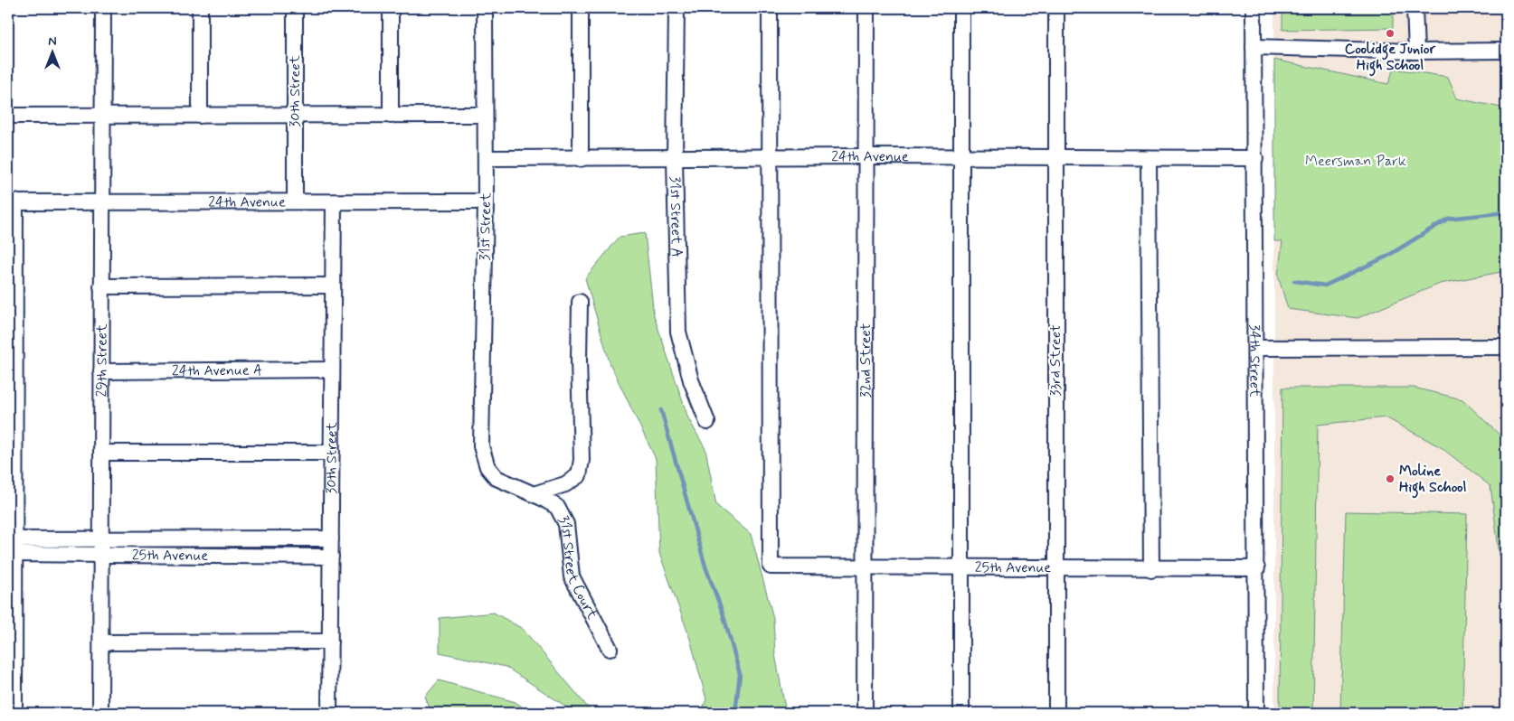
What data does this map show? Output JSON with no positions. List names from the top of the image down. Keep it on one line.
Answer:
{"streets":{"street":["30th Street","24th Avenue","31st Street A","31st Street","29th Street","32nd Street","33rd Street","34th Street","24th Avenue A","25th Avenue","31st Street Court"]},"crossings":[["30th Street","24th Avenue"],["30th Street","24th Avenue A"],["30th Street","25th Avenue"],["24th Avenue","31st Street A"],["24th Avenue","31st Street"],["24th Avenue","29th Street"],["24th Avenue","32nd Street"],["24th Avenue","33rd Street"],["24th Avenue","34th Street"],["24th Avenue","25th Avenue"],["31st Street","31st Street Court"],["29th Street","24th Avenue A"],["29th Street","25th Avenue"],["32nd Street","25th Avenue"],["33rd Street","25th Avenue"],["34th Street","25th Avenue"]],"parks":["Meersman Park"],"places":["Coolidge Junior High School","Moline High School"],"north":"top"}
